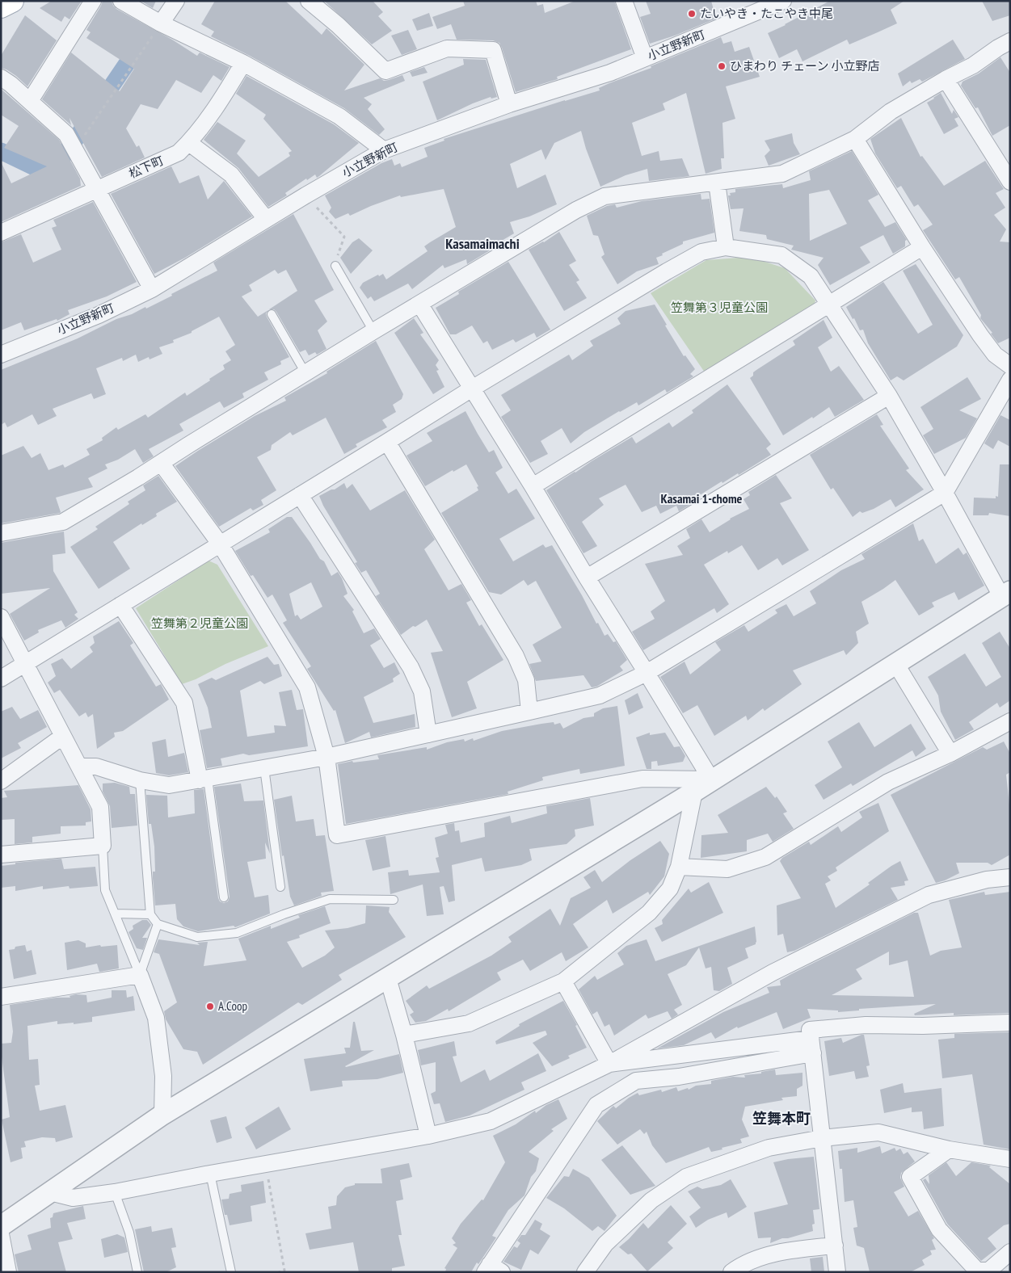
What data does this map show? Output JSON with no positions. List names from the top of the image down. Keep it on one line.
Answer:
{"streets":{"street":["小立野新町","松下町"]},"districts":["Kasamaimachi","Kasamai 1-chome","笠舞本町"],"parks":["笠舞第３児童公園","笠舞第２児童公園"],"places":["たいやき・たこやき中尾","ひまわり チェーン 小立野店","A.Coop"]}
